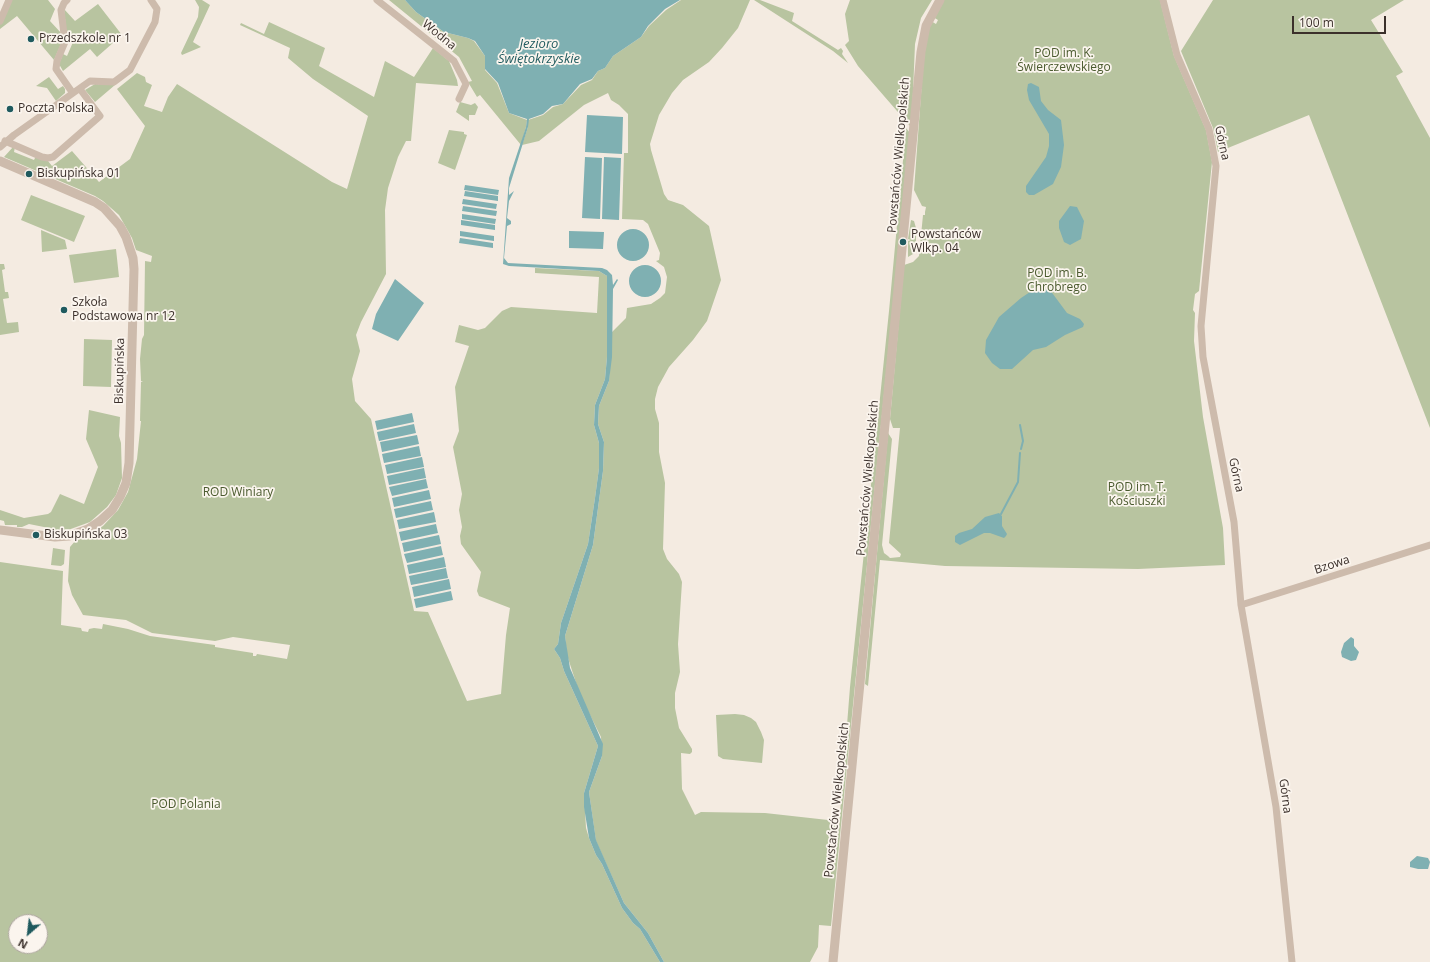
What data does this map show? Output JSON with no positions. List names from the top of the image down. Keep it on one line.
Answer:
{"streets":{"street":["Wodna","Górna","Powstańców Wielkopolskich","Biskupińska","Bzowa"]},"crossings":[["Górna","Bzowa"]],"water":["Jezioro Świętokrzyskie"],"parks":["POD im. K. Świerczewskiego","POD im. B. Chrobrego","POD im. T. Kościuszki","ROD Winiary","POD Polania"],"places":["Przedszkole nr 1","Poczta Polska","Biskupińska 01","Powstańców Wlkp. 04","Szkoła Podstawowa nr 12","Biskupińska 03"],"scale_bar":"100 m","north":"bottom left"}
